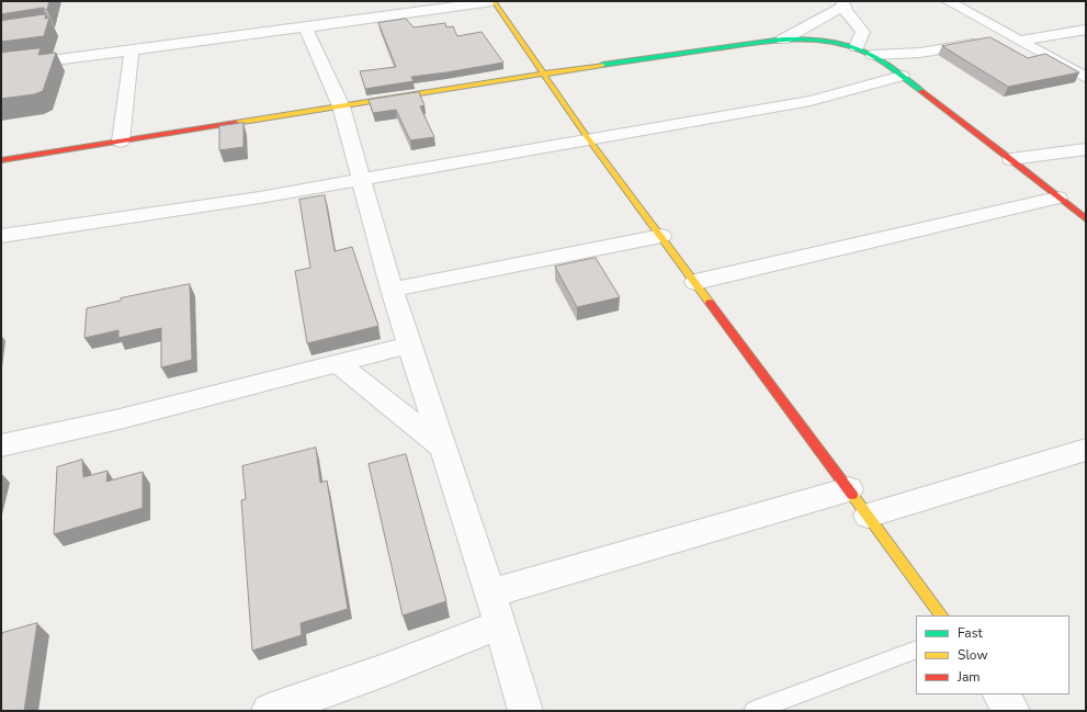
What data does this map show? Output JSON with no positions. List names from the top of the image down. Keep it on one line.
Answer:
{"legend":["Fast","Slow","Jam"]}
